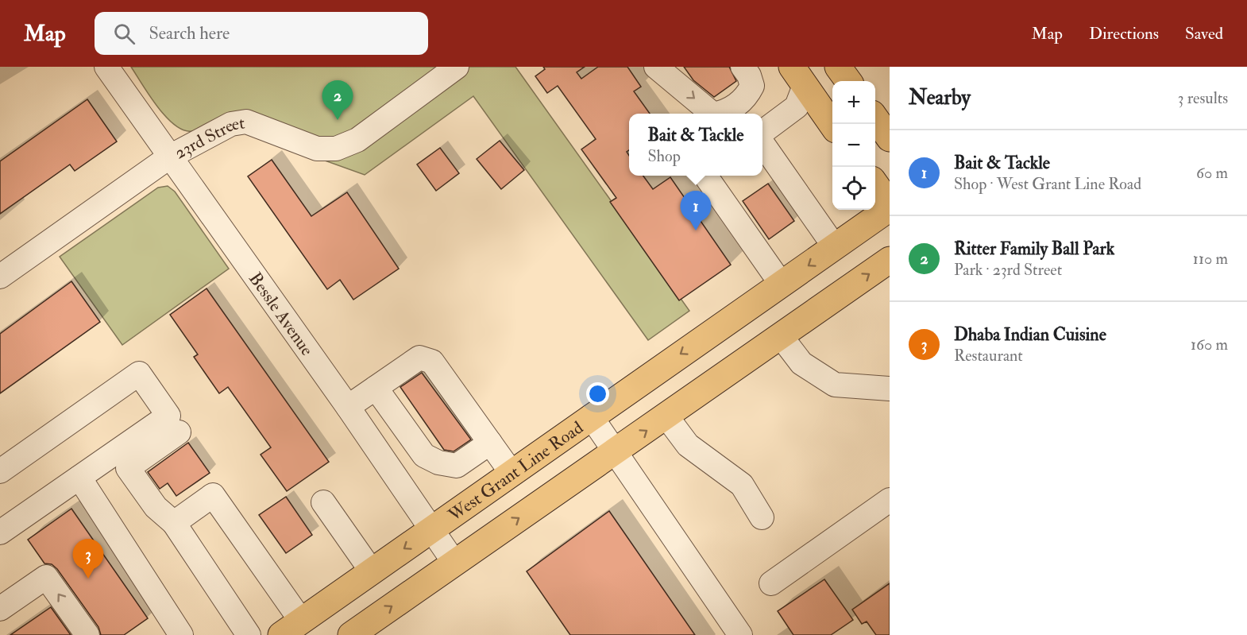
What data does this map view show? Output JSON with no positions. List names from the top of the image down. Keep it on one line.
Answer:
{"streets":{"main road":["West Grant Line Road"],"street":["23rd Street","Bessle Avenue"]},"crossings":[["23rd Street","Bessle Avenue"],["Bessle Avenue","West Grant Line Road"]],"page":{"header":"Map","search":"Search here","nav":["Map","Directions","Saved"],"heading":["Nearby","3 results"],"pins":["2","1","3"],"map_buttons":["+","−"],"popup":["Bait & Tackle","Shop"],"list":[{"mark":"1","name":"Bait & Tackle","note":"Shop · West Grant Line Road","value":"60 m"},{"mark":"2","name":"Ritter Family Ball Park","note":"Park · 23rd Street","value":"110 m"},{"mark":"3","name":"Dhaba Indian Cuisine","note":"Restaurant","value":"160 m"}]}}
